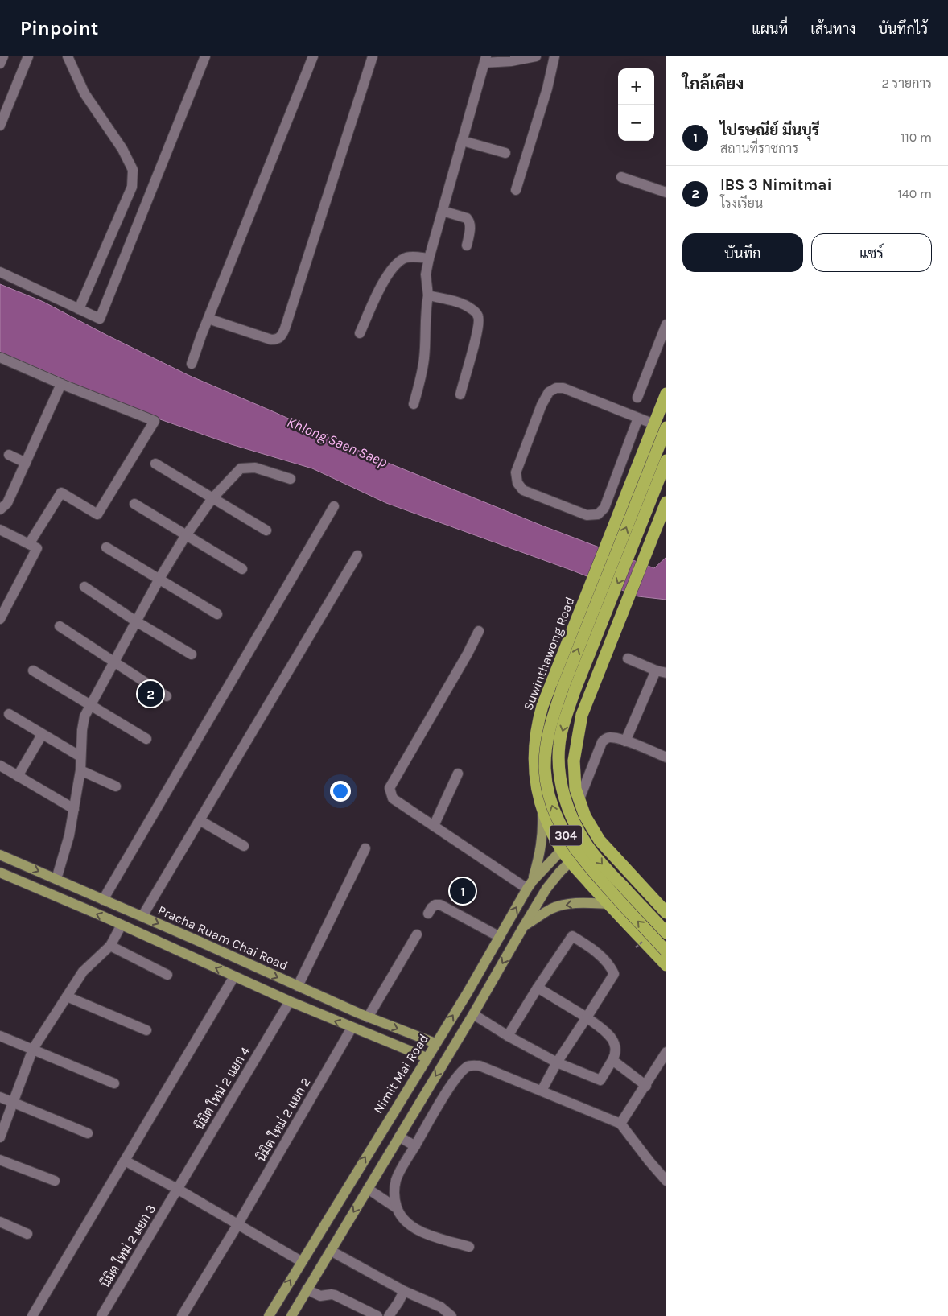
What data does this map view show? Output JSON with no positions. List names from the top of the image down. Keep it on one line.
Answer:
{"streets":{"highway":["Suwinthawong Road","304"],"main road":["Pracha Ruam Chai Road","Nimit Mai Road"],"street":["นิมิต ใหม่ 2 แยก 4","นิมิต ใหม่ 2 แยก 2","นิมิต ใหม่ 2 แยก 3"]},"crossings":[["Suwinthawong Road","Nimit Mai Road"],["Pracha Ruam Chai Road","Nimit Mai Road"],["นิมิต ใหม่ 2 แยก 4","นิมิต ใหม่ 2 แยก 3"]],"water":["Khlong Saen Saep"],"page":{"header":"Pinpoint","nav":["แผนที่","เส้นทาง","บันทึกไว้"],"heading":["ใกล้เคียง","2 รายการ"],"map_buttons":["+","−"],"list":[{"mark":"1","name":"ไปรษณีย์ มีนบุรี","note":"สถานที่ราชการ","value":"110 m"},{"mark":"2","name":"IBS 3 Nimitmai","note":"โรงเรียน","value":"140 m"}],"buttons":["บันทึก","แชร์"],"pins":["2","1"]}}
